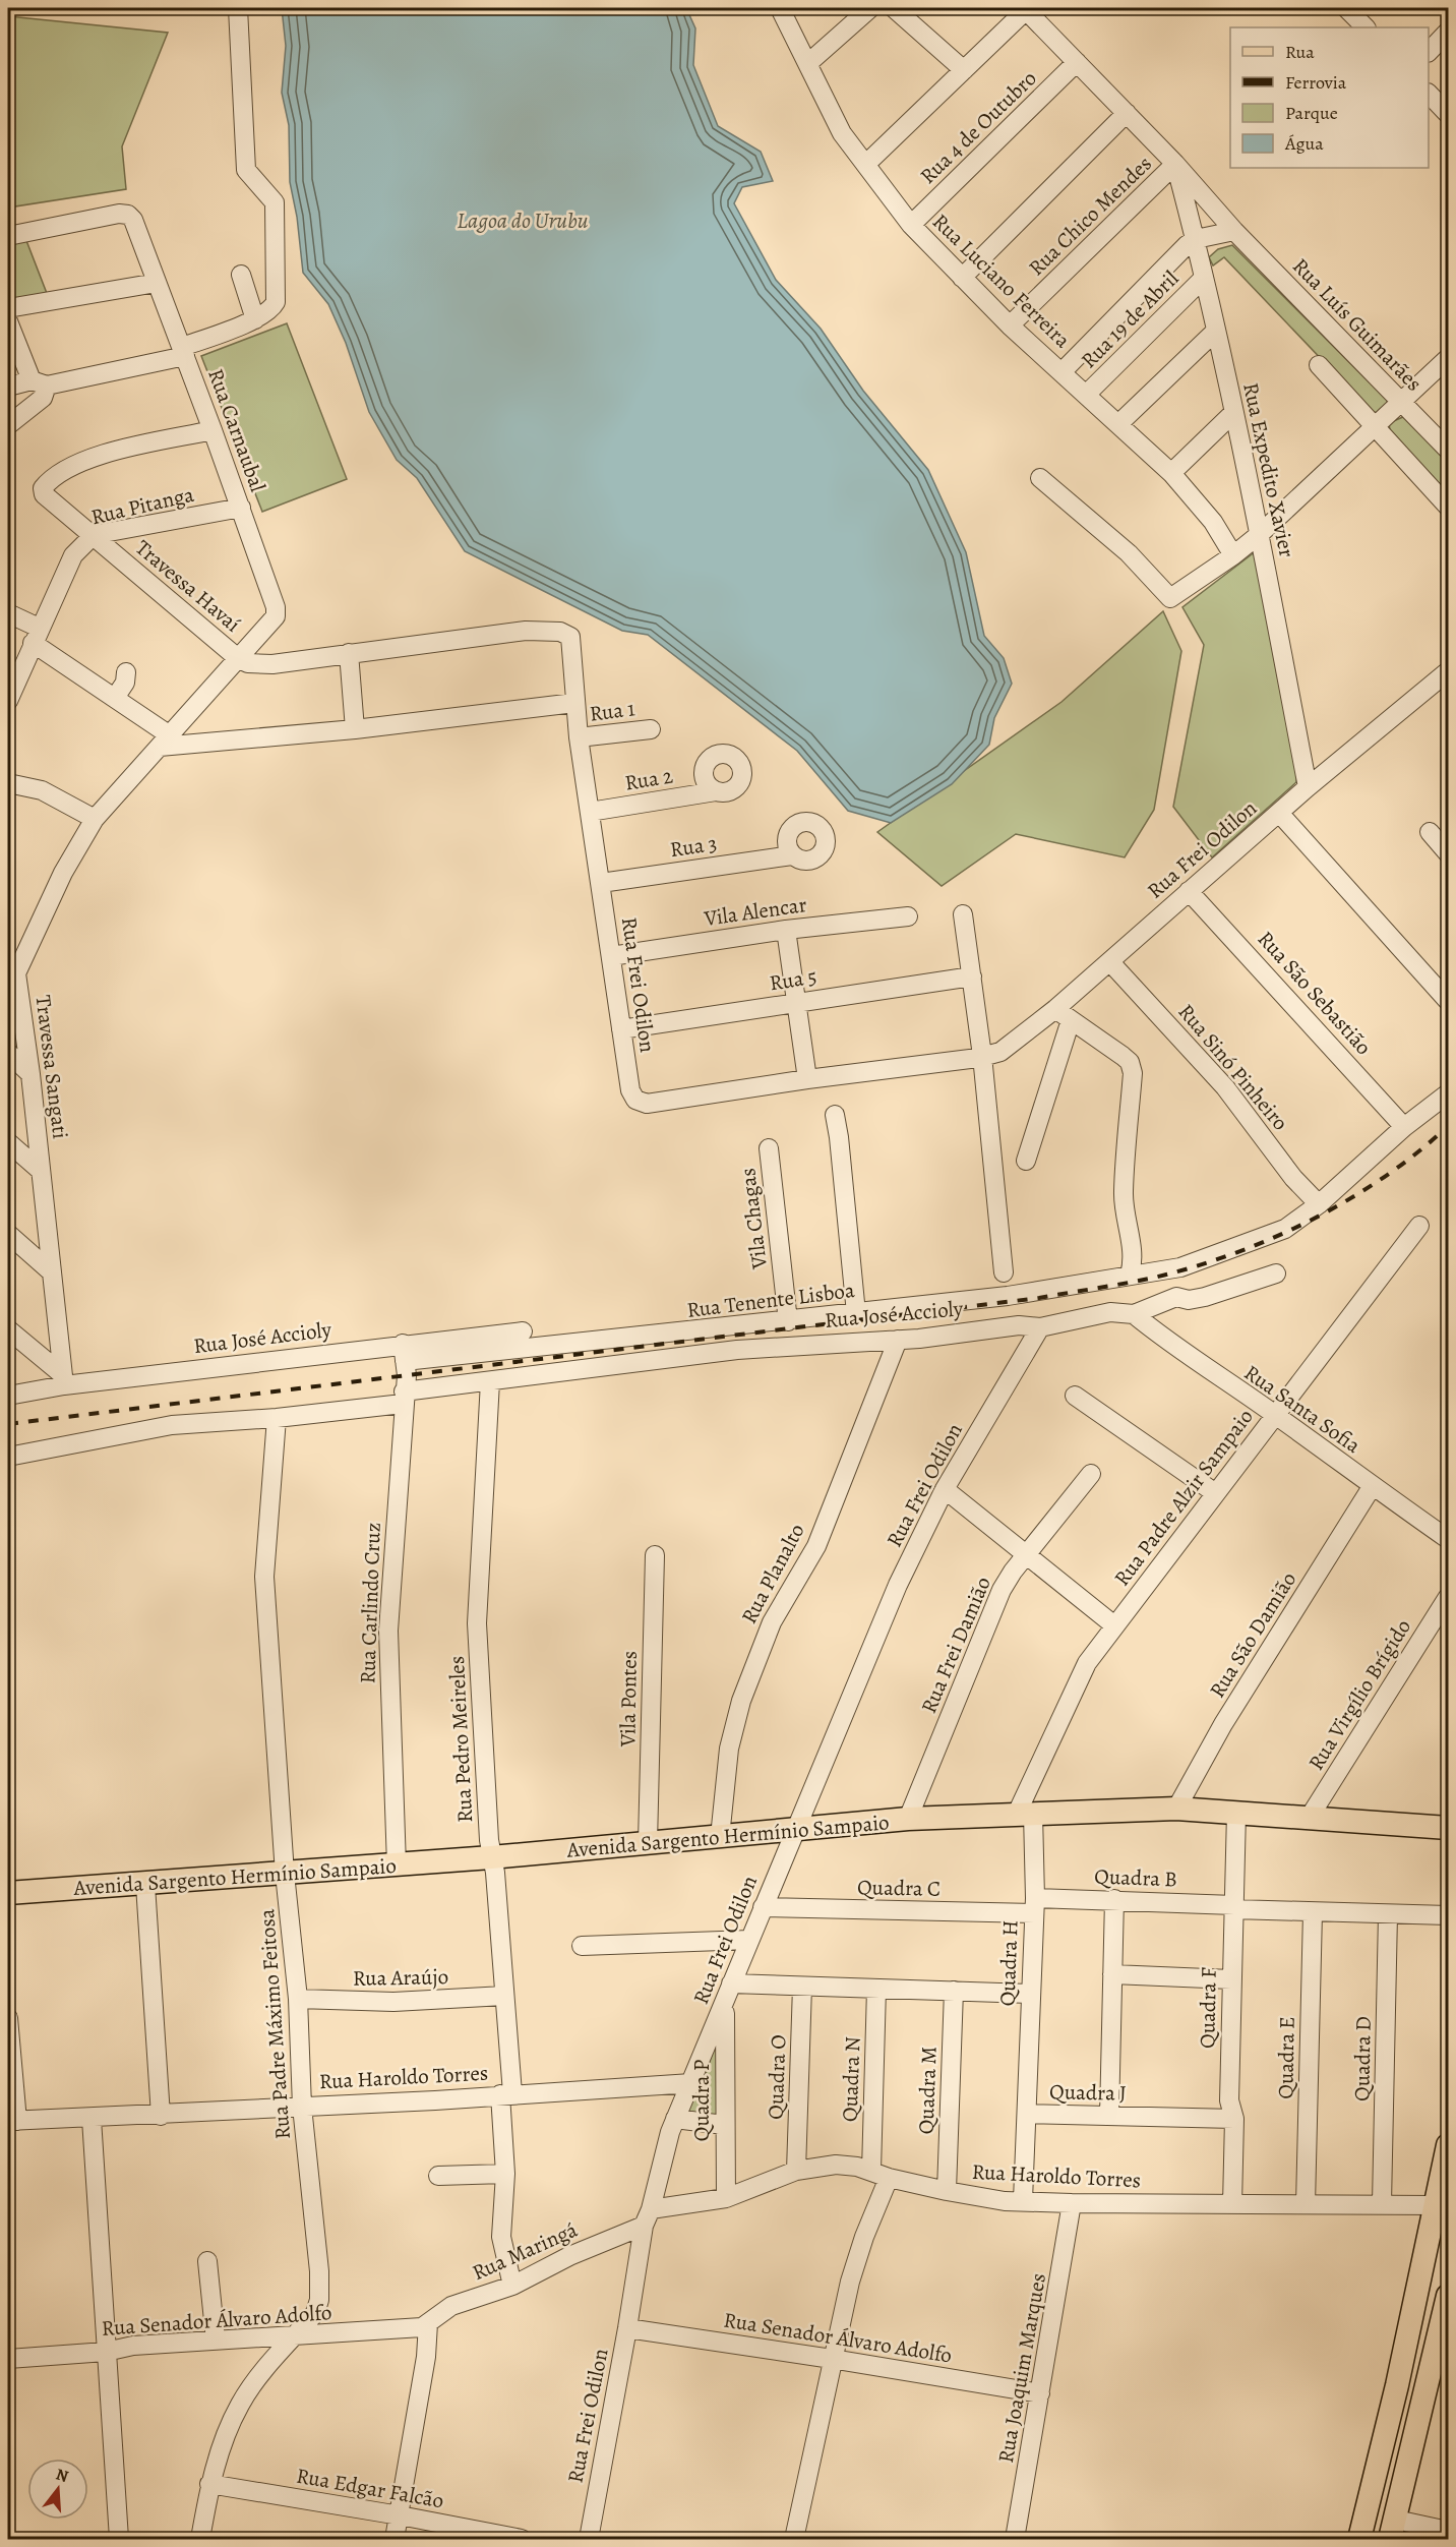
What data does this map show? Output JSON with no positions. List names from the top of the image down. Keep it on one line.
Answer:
{"streets":{"main road":["Avenida Sargento Hermínio Sampaio"],"street":["Rua 4 de Outubro","Rua Chico Mendes","Rua Luciano Ferreira","Rua 19 de Abril","Rua Luís Guimarães","Rua Carnaubal","Rua Expedito Xavier","Rua Pitanga","Travessa Havaí","Rua 1","Rua 2","Rua 3","Rua Frei Odilon","Vila Alencar","Rua 5","Rua São Sebastião","Travessa Sangati","Rua Sinó Pinheiro","Vila Chagas","Rua Tenente Lisboa","Rua José Accioly","Rua Santa Sofia","Rua Padre Alzir Sampaio","Rua Planalto","Rua Carlindo Cruz","Rua São Damião","Rua Frei Damião","Rua Virgílio Brígido","Vila Pontes","Rua Pedro Meireles","Quadra B","Quadra C","Quadra H","Rua Araújo","Quadra F","Rua Padre Máximo Feitosa","Quadra E","Quadra D","Rua Haroldo Torres","Quadra O","Quadra N","Quadra M","Quadra J","Quadra P","Rua Maringá","Rua Senador Álvaro Adolfo","Rua Joaquim Marques","Rua Edgar Falcão"]},"crossings":[["Rua 4 de Outubro","Rua Luciano Ferreira"],["Rua 4 de Outubro","Rua Luís Guimarães"],["Rua Chico Mendes","Rua Luciano Ferreira"],["Rua Chico Mendes","Rua Luís Guimarães"],["Rua Chico Mendes","Rua Expedito Xavier"],["Rua Luciano Ferreira","Rua 19 de Abril"],["Rua 19 de Abril","Rua Expedito Xavier"],["Rua Luís Guimarães","Rua Expedito Xavier"],["Rua Carnaubal","Rua Pitanga"],["Rua Carnaubal","Travessa Havaí"],["Rua Carnaubal","Rua Frei Odilon"],["Rua Carnaubal","Travessa Sangati"],["Rua Expedito Xavier","Rua Frei Odilon"],["Rua Pitanga","Travessa Havaí"],["Travessa Havaí","Rua Frei Odilon"],["Rua 1","Rua Frei Odilon"],["Rua 2","Rua Frei Odilon"],["Rua 3","Rua Frei Odilon"],["Rua Frei Odilon","Vila Alencar"],["Rua Frei Odilon","Rua 5"],["Rua Frei Odilon","Rua São Sebastião"],["Rua Frei Odilon","Rua Sinó Pinheiro"],["Rua Frei Odilon","Rua José Accioly"],["Rua Frei Odilon","Avenida Sargento Hermínio Sampaio"],["Rua Frei Odilon","Quadra C"],["Rua Frei Odilon","Rua Haroldo Torres"],["Rua Frei Odilon","Quadra P"],["Rua Frei Odilon","Rua Maringá"],["Rua Frei Odilon","Rua Senador Álvaro Adolfo"],["Travessa Sangati","Rua José Accioly"],["Rua Sinó Pinheiro","Rua Tenente Lisboa"],["Vila Chagas","Rua Tenente Lisboa"],["Rua Tenente Lisboa","Rua José Accioly"],["Rua Tenente Lisboa","Rua Carlindo Cruz"],["Rua José Accioly","Rua Santa Sofia"],["Rua José Accioly","Rua Planalto"],["Rua José Accioly","Rua Carlindo Cruz"],["Rua José Accioly","Rua Pedro Meireles"],["Rua José Accioly","Rua Padre Máximo Feitosa"],["Rua Santa Sofia","Rua Padre Alzir Sampaio"],["Rua Santa Sofia","Rua São Damião"],["Rua Padre Alzir Sampaio","Avenida Sargento Hermínio Sampaio"],["Rua Padre Alzir Sampaio","Quadra H"],["Rua Planalto","Avenida Sargento Hermínio Sampaio"],["Rua Carlindo Cruz","Avenida Sargento Hermínio Sampaio"],["Rua São Damião","Avenida Sargento Hermínio Sampaio"],["Rua Frei Damião","Avenida Sargento Hermínio Sampaio"],["Rua Virgílio Brígido","Avenida Sargento Hermínio Sampaio"],["Vila Pontes","Avenida Sargento Hermínio Sampaio"],["Rua Pedro Meireles","Avenida Sargento Hermínio Sampaio"],["Rua Pedro Meireles","Rua Araújo"],["Rua Pedro Meireles","Rua Haroldo Torres"],["Rua Pedro Meireles","Rua Maringá"],["Avenida Sargento Hermínio Sampaio","Quadra H"],["Avenida Sargento Hermínio Sampaio","Quadra F"],["Avenida Sargento Hermínio Sampaio","Rua Padre Máximo Feitosa"],["Quadra B","Quadra C"],["Quadra B","Quadra H"],["Quadra B","Quadra F"],["Quadra C","Quadra H"],["Quadra H","Quadra J"],["Rua Araújo","Rua Padre Máximo Feitosa"],["Quadra F","Rua Haroldo Torres"],["Quadra F","Quadra J"],["Rua Padre Máximo Feitosa","Rua Haroldo Torres"],["Rua Padre Máximo Feitosa","Rua Senador Álvaro Adolfo"],["Rua Padre Máximo Feitosa","Rua Edgar Falcão"],["Quadra E","Rua Haroldo Torres"],["Quadra D","Rua Haroldo Torres"],["Rua Haroldo Torres","Quadra O"],["Rua Haroldo Torres","Quadra N"],["Rua Haroldo Torres","Quadra M"],["Rua Haroldo Torres","Quadra J"],["Rua Haroldo Torres","Quadra P"],["Rua Haroldo Torres","Rua Maringá"],["Rua Haroldo Torres","Rua Joaquim Marques"],["Rua Maringá","Rua Senador Álvaro Adolfo"],["Rua Senador Álvaro Adolfo","Rua Joaquim Marques"]],"water":["Lagoa do Urubu"],"legend":["Rua","Ferrovia","Parque","Água"],"north":"top"}
